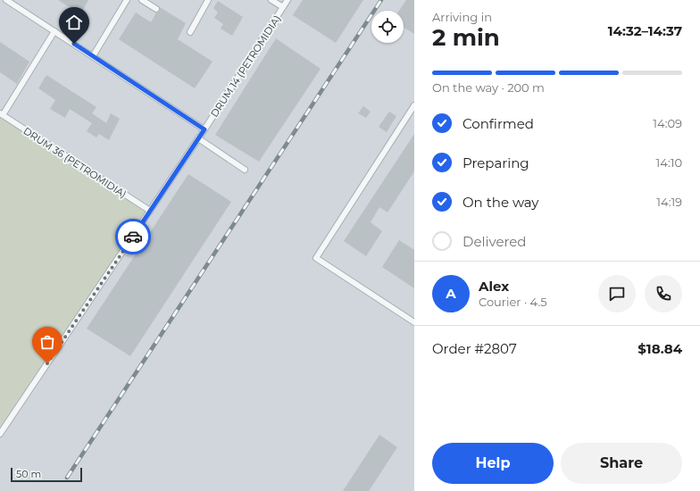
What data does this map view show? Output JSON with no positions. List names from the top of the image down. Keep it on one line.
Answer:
{"streets":{"lane":["DRUM 14 (PETROMIDIA)","DRUM 36 (PETROMIDIA)"]},"crossings":[["DRUM 14 (PETROMIDIA)","DRUM 36 (PETROMIDIA)"]],"scale_bar":"50 m","page":{"heading":["2 min","Arriving in","14:32–14:37"],"panel":["Alex","Courier · 4.5","Order #2807","$18.84"],"bar":"On the way · 200 m","list":[["Confirmed","14:09"],["Preparing","14:10"],["On the way","14:19"],"Delivered"],"round":"A","buttons":["Help","Share"],"scale":"50 m"}}
